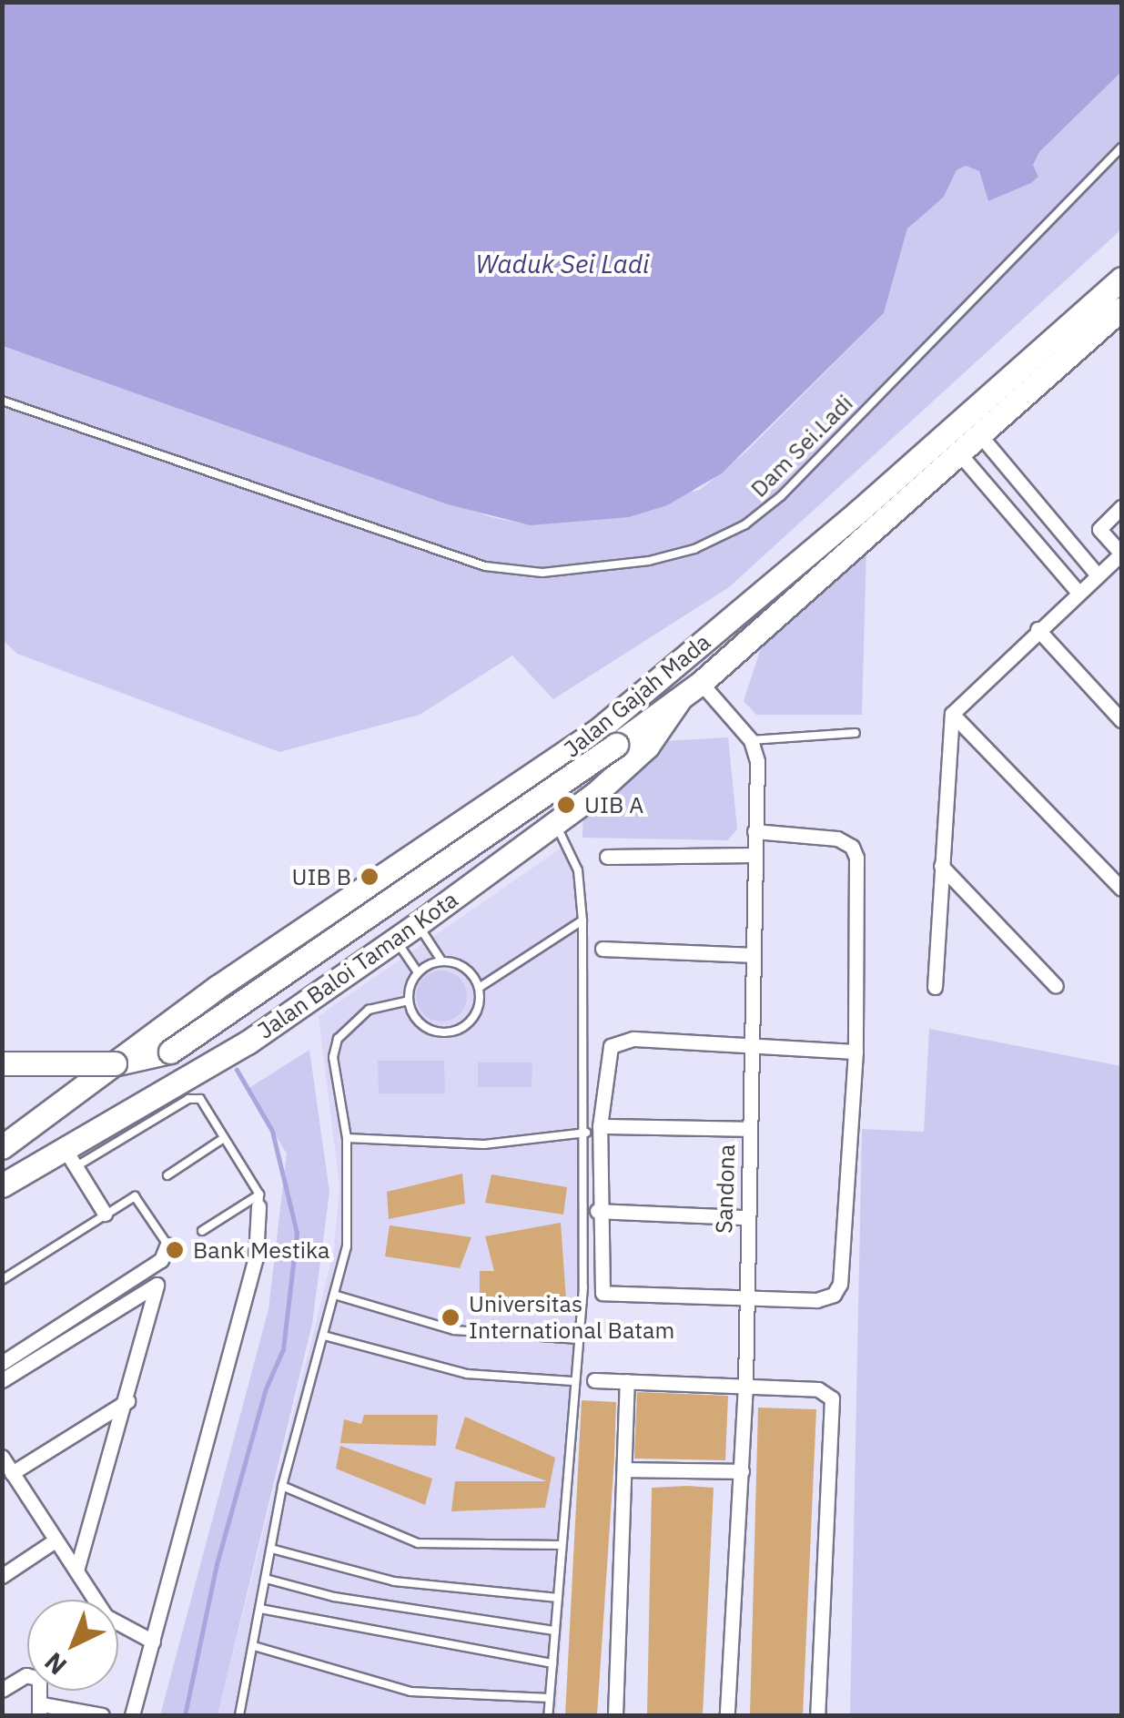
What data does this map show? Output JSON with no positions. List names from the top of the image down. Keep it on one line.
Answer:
{"streets":{"highway":["Jalan Gajah Mada","Jalan Baloi Taman Kota"],"street":["Sandona"],"lane":["Dam Sei.Ladi"]},"crossings":[["Jalan Gajah Mada","Jalan Baloi Taman Kota"]],"water":["Waduk Sei Ladi"],"places":["UIB A","UIB B","Bank Mestika","Universitas International Batam"],"north":"bottom left"}
